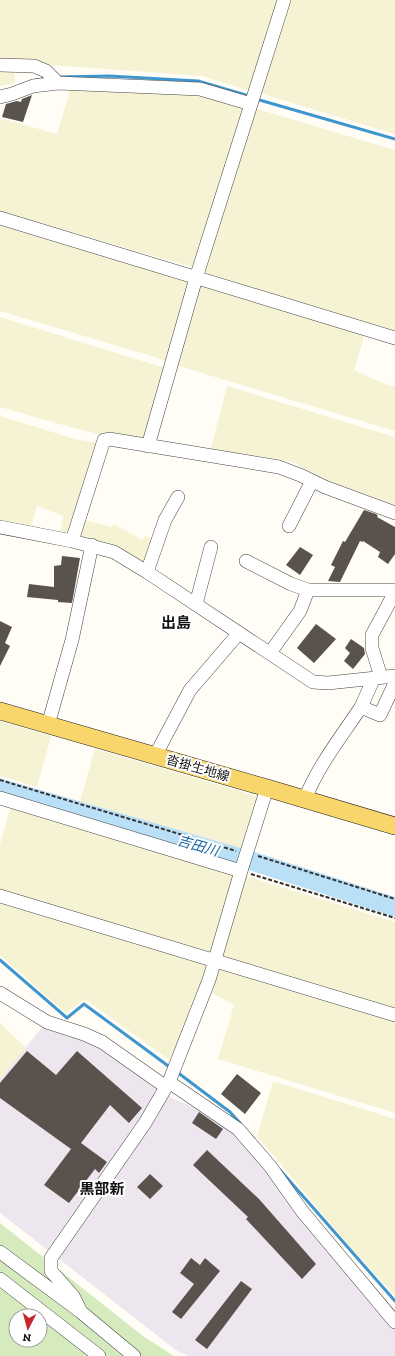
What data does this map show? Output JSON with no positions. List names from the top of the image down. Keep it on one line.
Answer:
{"streets":{"main road":["沓掛生地線"]},"districts":["出島","黒部新"],"water":["吉田川"],"north":"bottom"}
